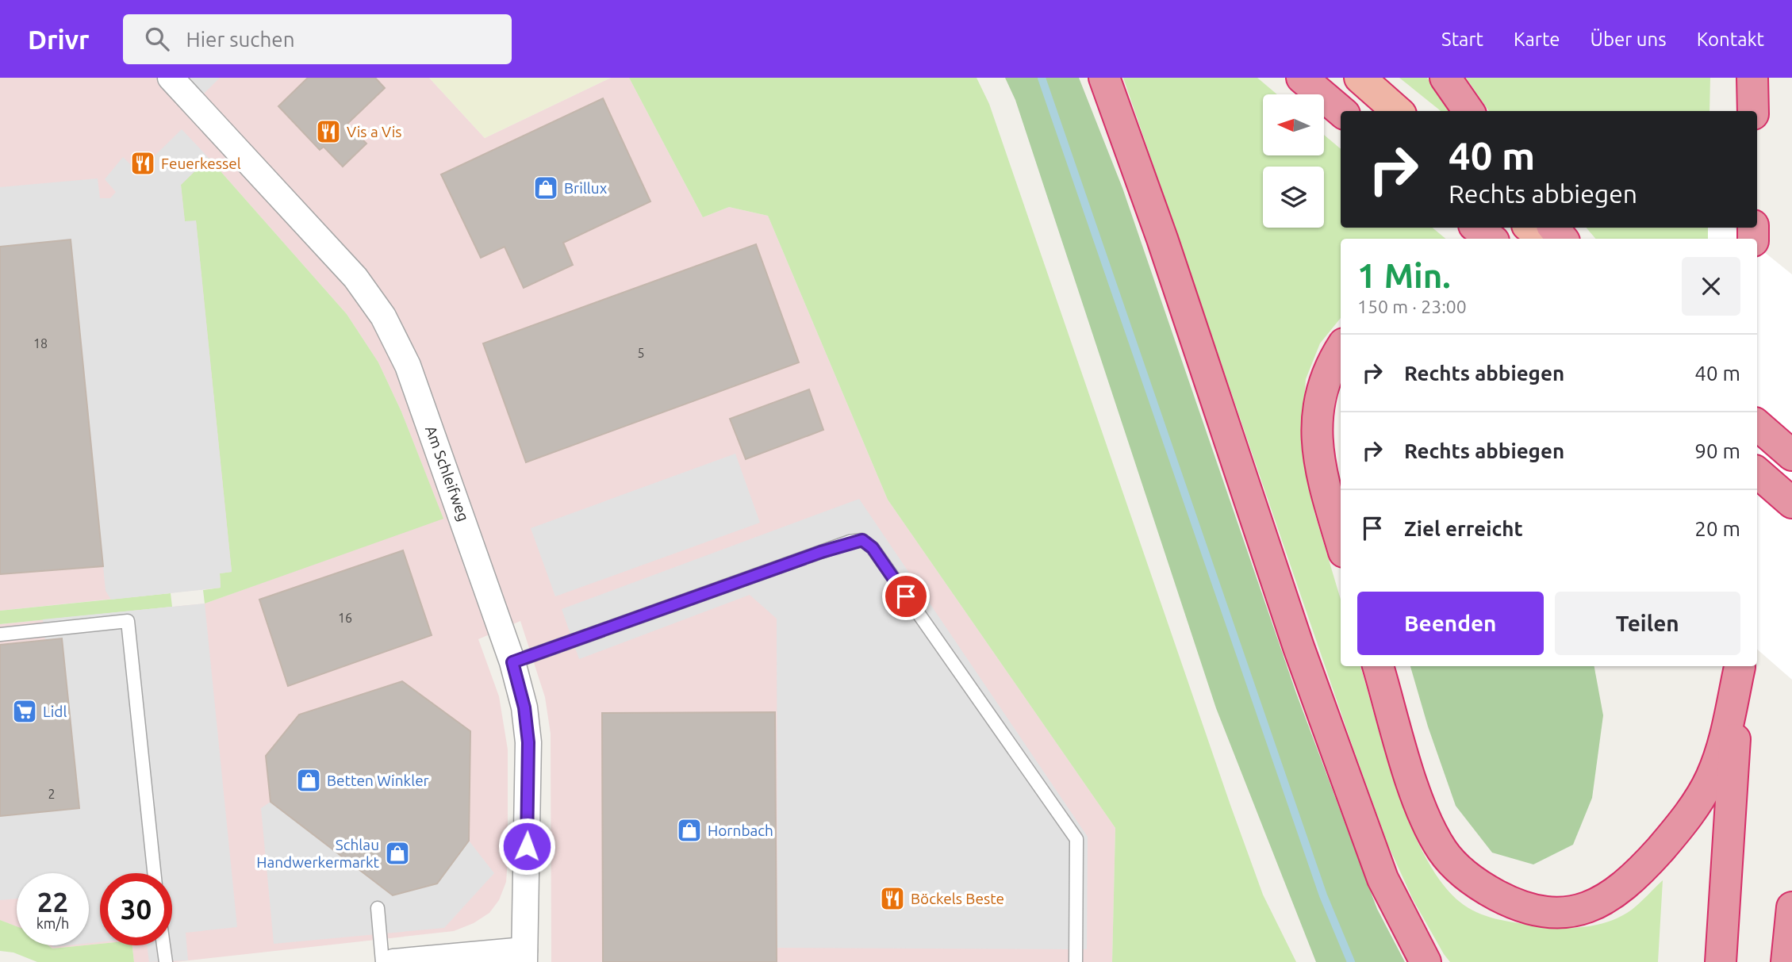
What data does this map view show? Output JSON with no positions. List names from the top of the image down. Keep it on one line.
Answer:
{"streets":{"street":["Am Schleifweg"]},"places":{"restaurant":["Vis a Vis","Feuerkessel","Böckels Beste"],"shop":["Brillux","Betten Winkler","Hornbach","Schlau Handwerkermarkt"],"supermarket":["Lidl"]},"house_numbers":["18","5","16","2"],"north":"left","page":{"header":"Drivr","search":"Hier suchen","nav":["Start","Karte","Über uns","Kontakt"],"turn":["40 m","Rechts abbiegen"],"heading":["1 Min.","150 m · 23:00"],"list":[{"name":"Rechts abbiegen","value":"40 m"},{"name":"Rechts abbiegen","value":"90 m"},{"name":"Ziel erreicht","value":"20 m"}],"buttons":["Beenden","Teilen"],"speed":"22 km/h","limit":"30"}}
